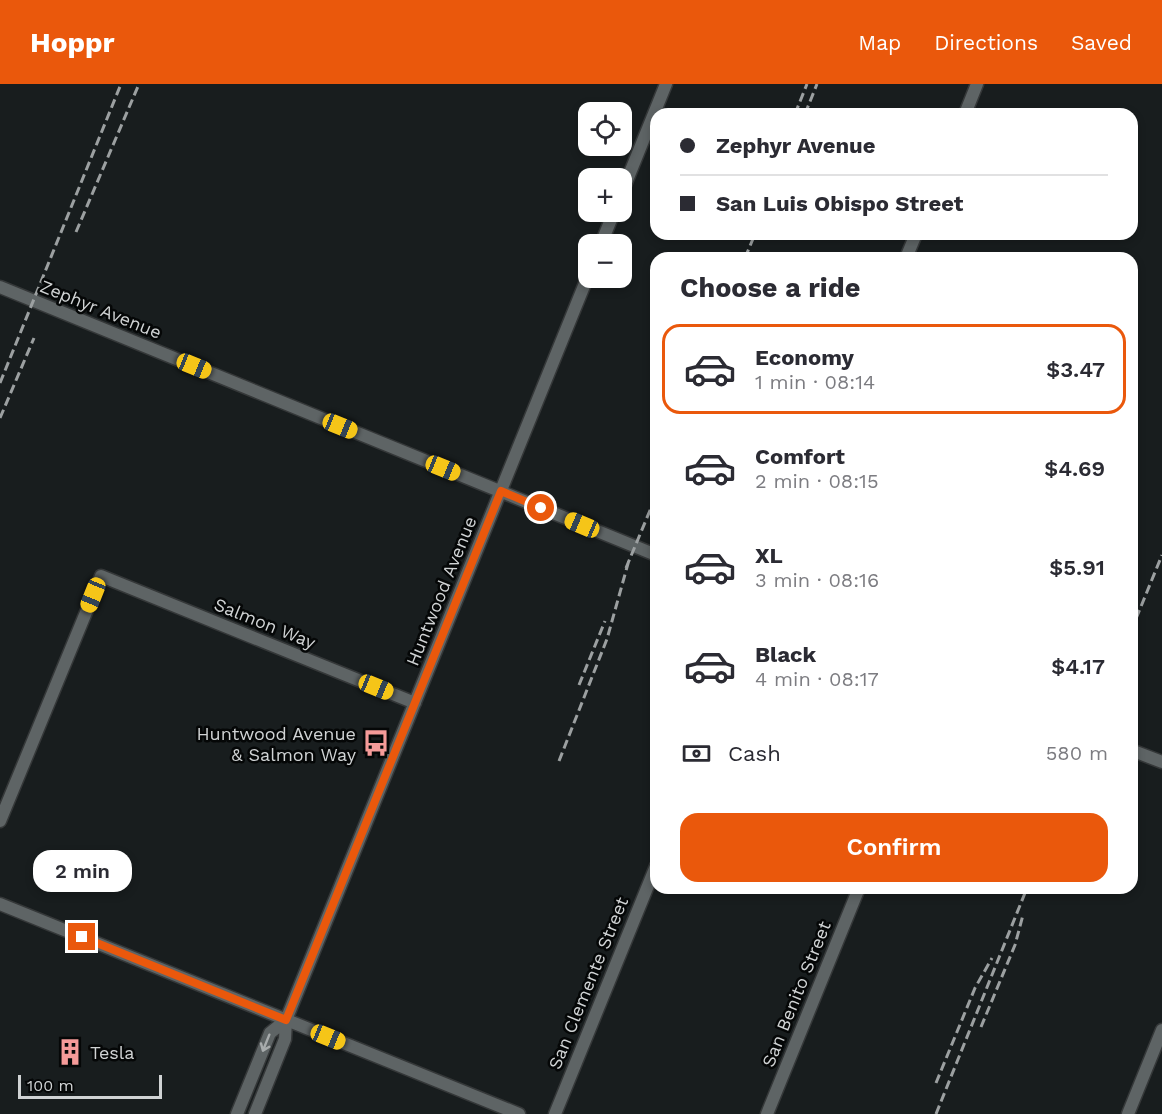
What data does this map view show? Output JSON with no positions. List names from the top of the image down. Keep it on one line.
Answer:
{"streets":{"street":["Zephyr Avenue","Huntwood Avenue","Salmon Way","San Clemente Street","San Benito Street"]},"crossings":[["Zephyr Avenue","Huntwood Avenue"],["Huntwood Avenue","Salmon Way"]],"places":{"bus stop":["Huntwood Avenue & Salmon Way"],"building":["Tesla"]},"scale_bar":"100 m","page":{"header":"Hoppr","nav":["Map","Directions","Saved"],"map_buttons":["+","−"],"banner":["Zephyr Avenue","San Luis Obispo Street"],"heading":"Choose a ride","list":[{"name":"Economy","note":"1 min · 08:14","value":"$3.47"},{"name":"Comfort","note":"2 min · 08:15","value":"$4.69"},{"name":"XL","note":"3 min · 08:16","value":"$5.91"},{"name":"Black","note":"4 min · 08:17","value":"$4.17"}],"pay":["Cash","580 m"],"buttons":"Confirm","bubble":"2 min","scale":"100 m"}}
